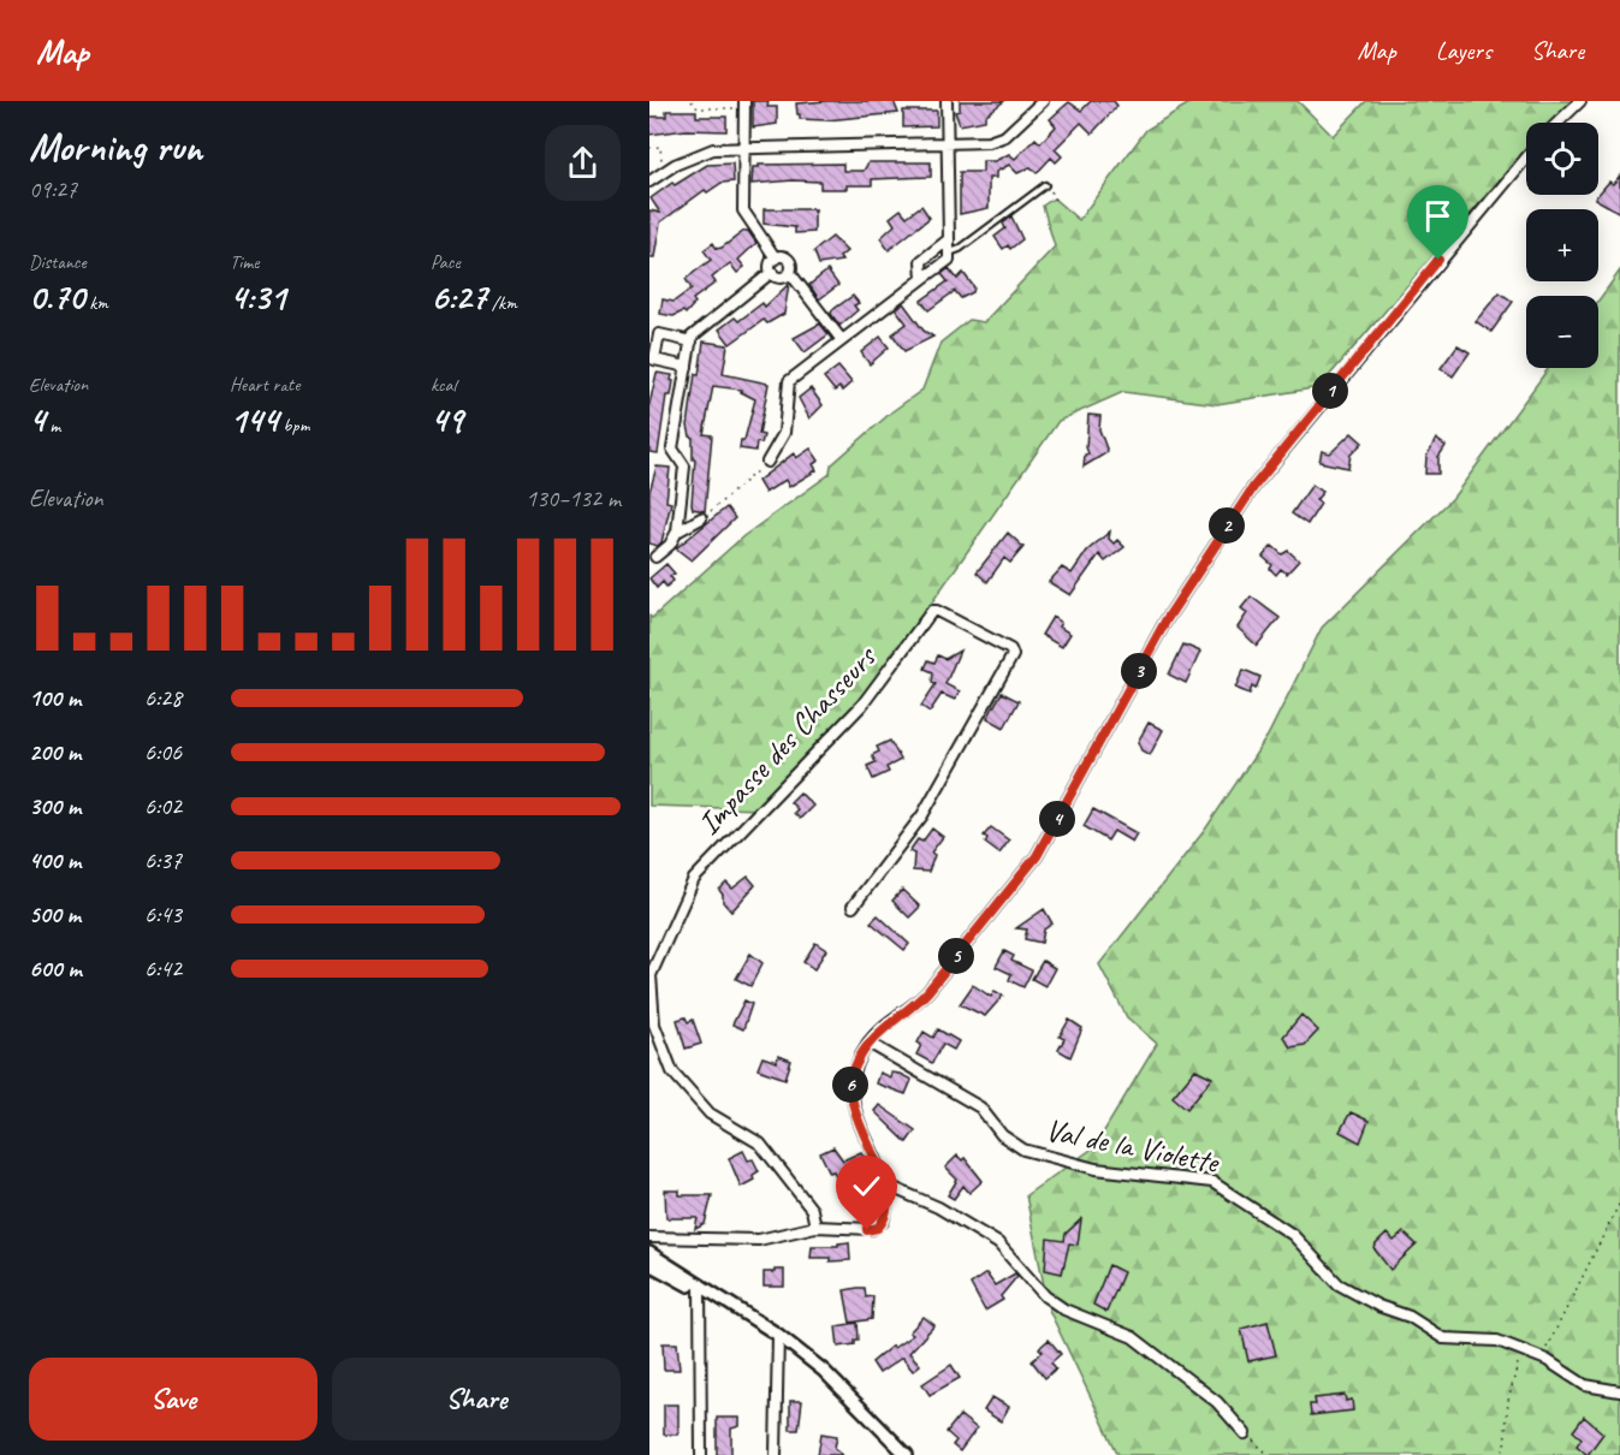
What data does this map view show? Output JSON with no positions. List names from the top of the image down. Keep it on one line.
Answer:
{"streets":{"street":["Impasse des Chasseurs","Val de la Violette"]},"page":{"header":"Map","nav":["Map","Layers","Share"],"heading":["Morning run","09:27"],"map_buttons":["+","−"],"stats":[["Distance","0.70 km"],["Time","4:31"],["Pace","6:27 /km"],["Elevation","4 m"],["Heart rate","144 bpm"],["kcal","49"]],"pins":["1","2","3","4","5","6"],"chart":["Elevation","130–132 m"],"list":[{"name":"100 m","note":"6:28"},{"name":"200 m","note":"6:06"},{"name":"300 m","note":"6:02"},{"name":"400 m","note":"6:37"},{"name":"500 m","note":"6:43"},{"name":"600 m","note":"6:42"}],"buttons":["Save","Share"]}}
